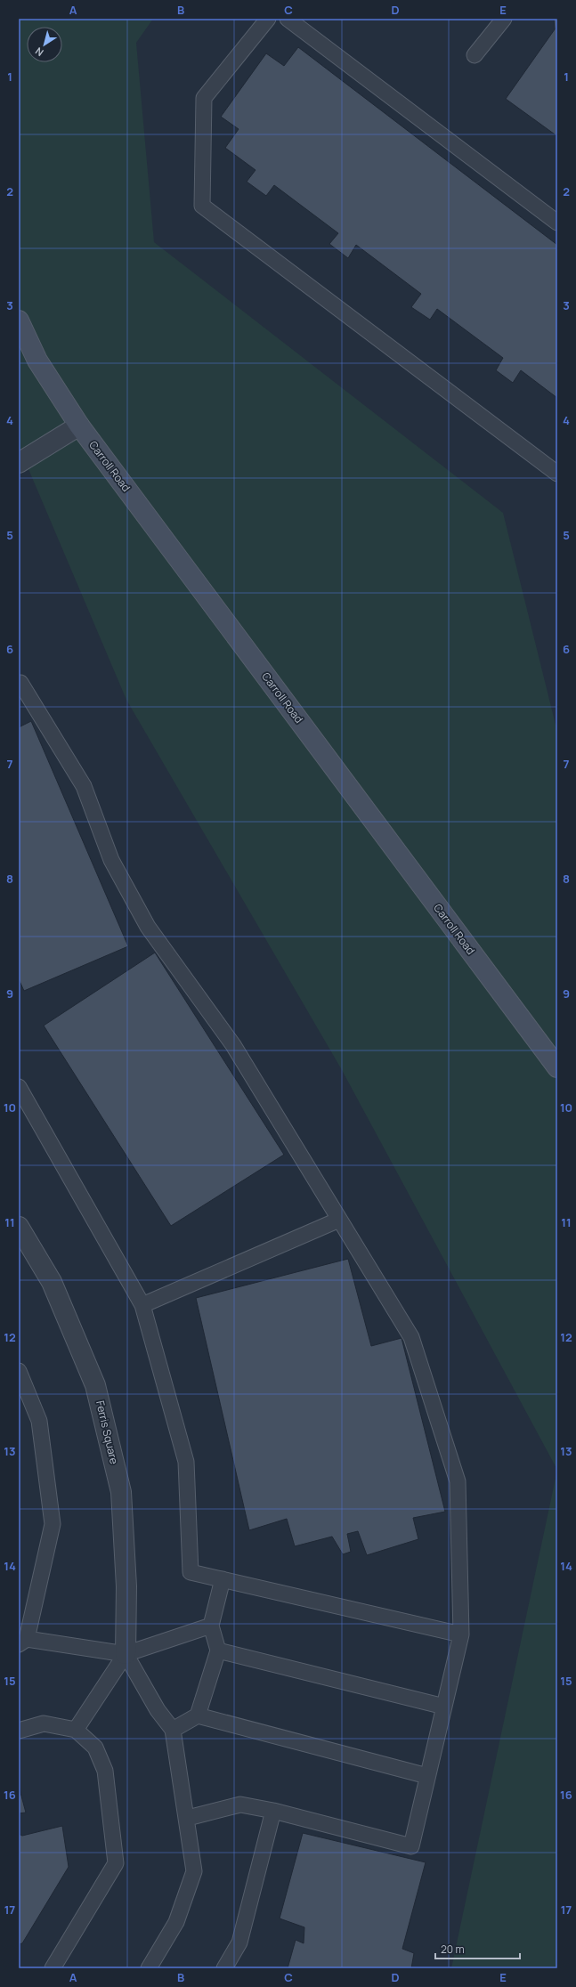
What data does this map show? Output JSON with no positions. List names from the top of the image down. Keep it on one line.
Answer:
{"streets":{"main road":["Carroll Road"],"street":["Ferris Square"]},"scale_bar":"20 m","north":"bottom left","grid":{"columns":["A","B","C","D","E"],"rows":["1","2","3","4","5","6","7","8","9","10","11","12","13","14","15","16","17"]}}
